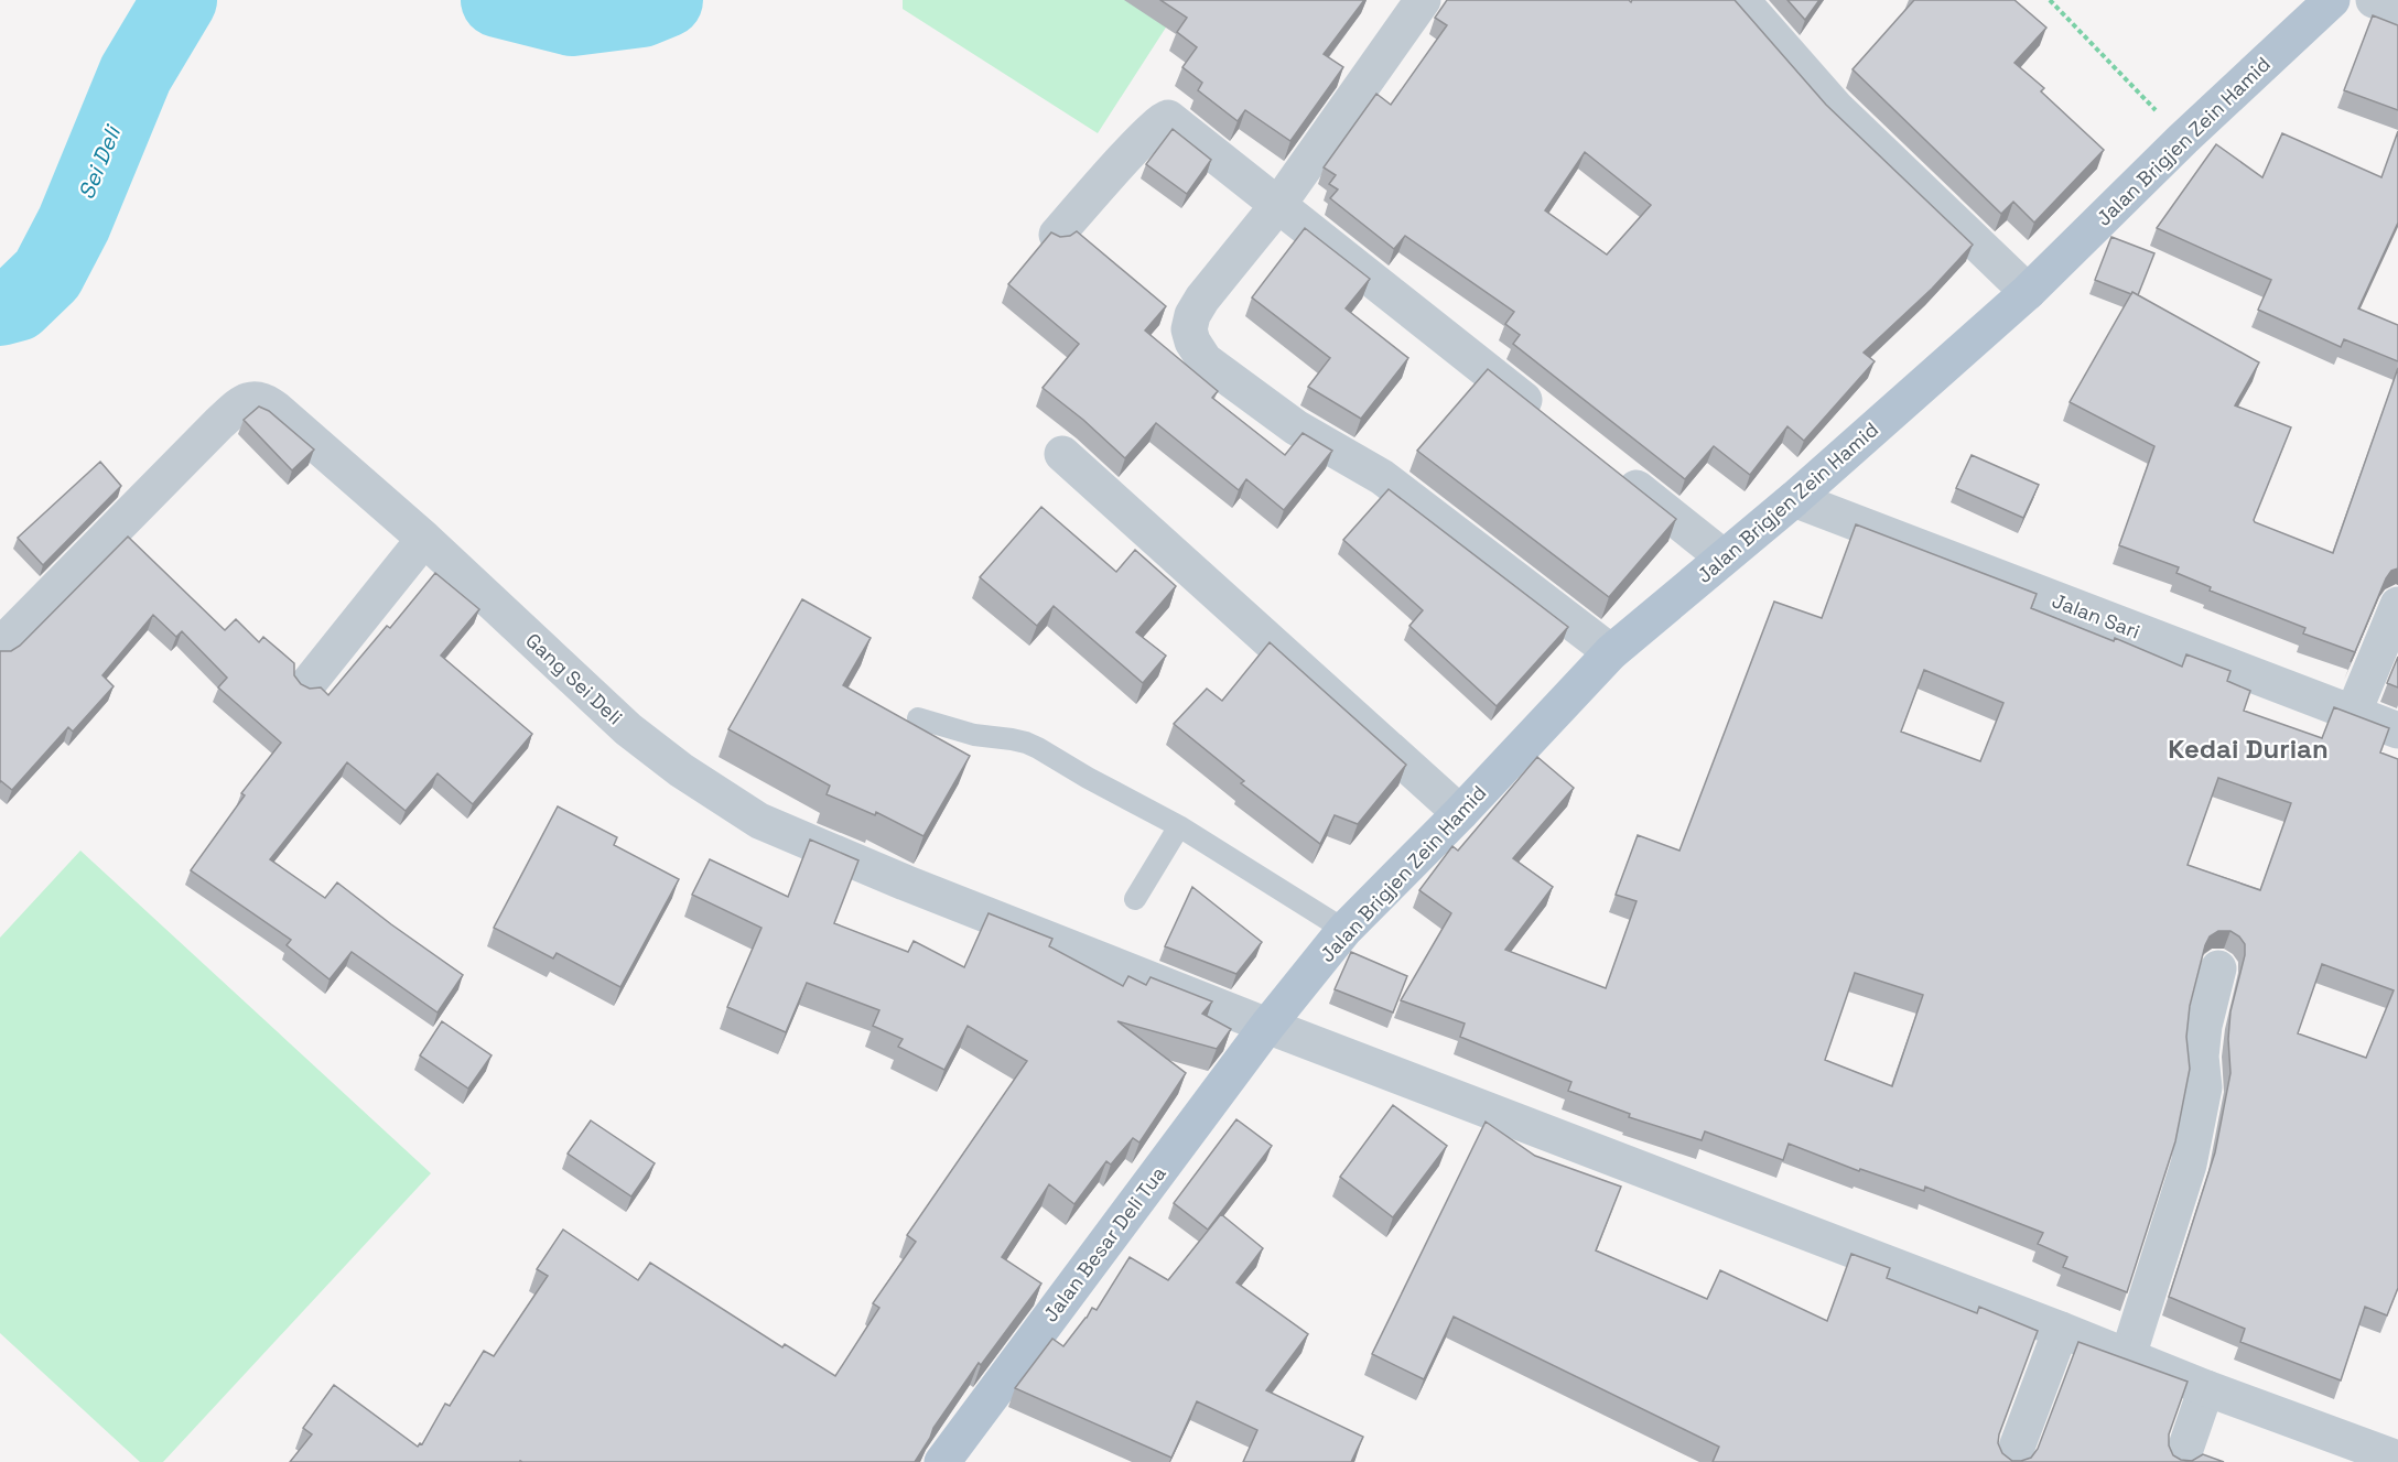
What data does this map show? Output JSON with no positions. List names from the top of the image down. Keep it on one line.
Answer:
{"streets":{"main road":["Jalan Brigjen Zein Hamid","Jalan Besar Deli Tua"],"street":["Jalan Sari","Gang Sei Deli"]},"crossings":[["Jalan Brigjen Zein Hamid","Jalan Sari"],["Jalan Brigjen Zein Hamid","Gang Sei Deli"],["Jalan Brigjen Zein Hamid","Jalan Besar Deli Tua"],["Gang Sei Deli","Jalan Besar Deli Tua"]],"districts":["Kedai Durian"],"water":["Sei Deli"]}
